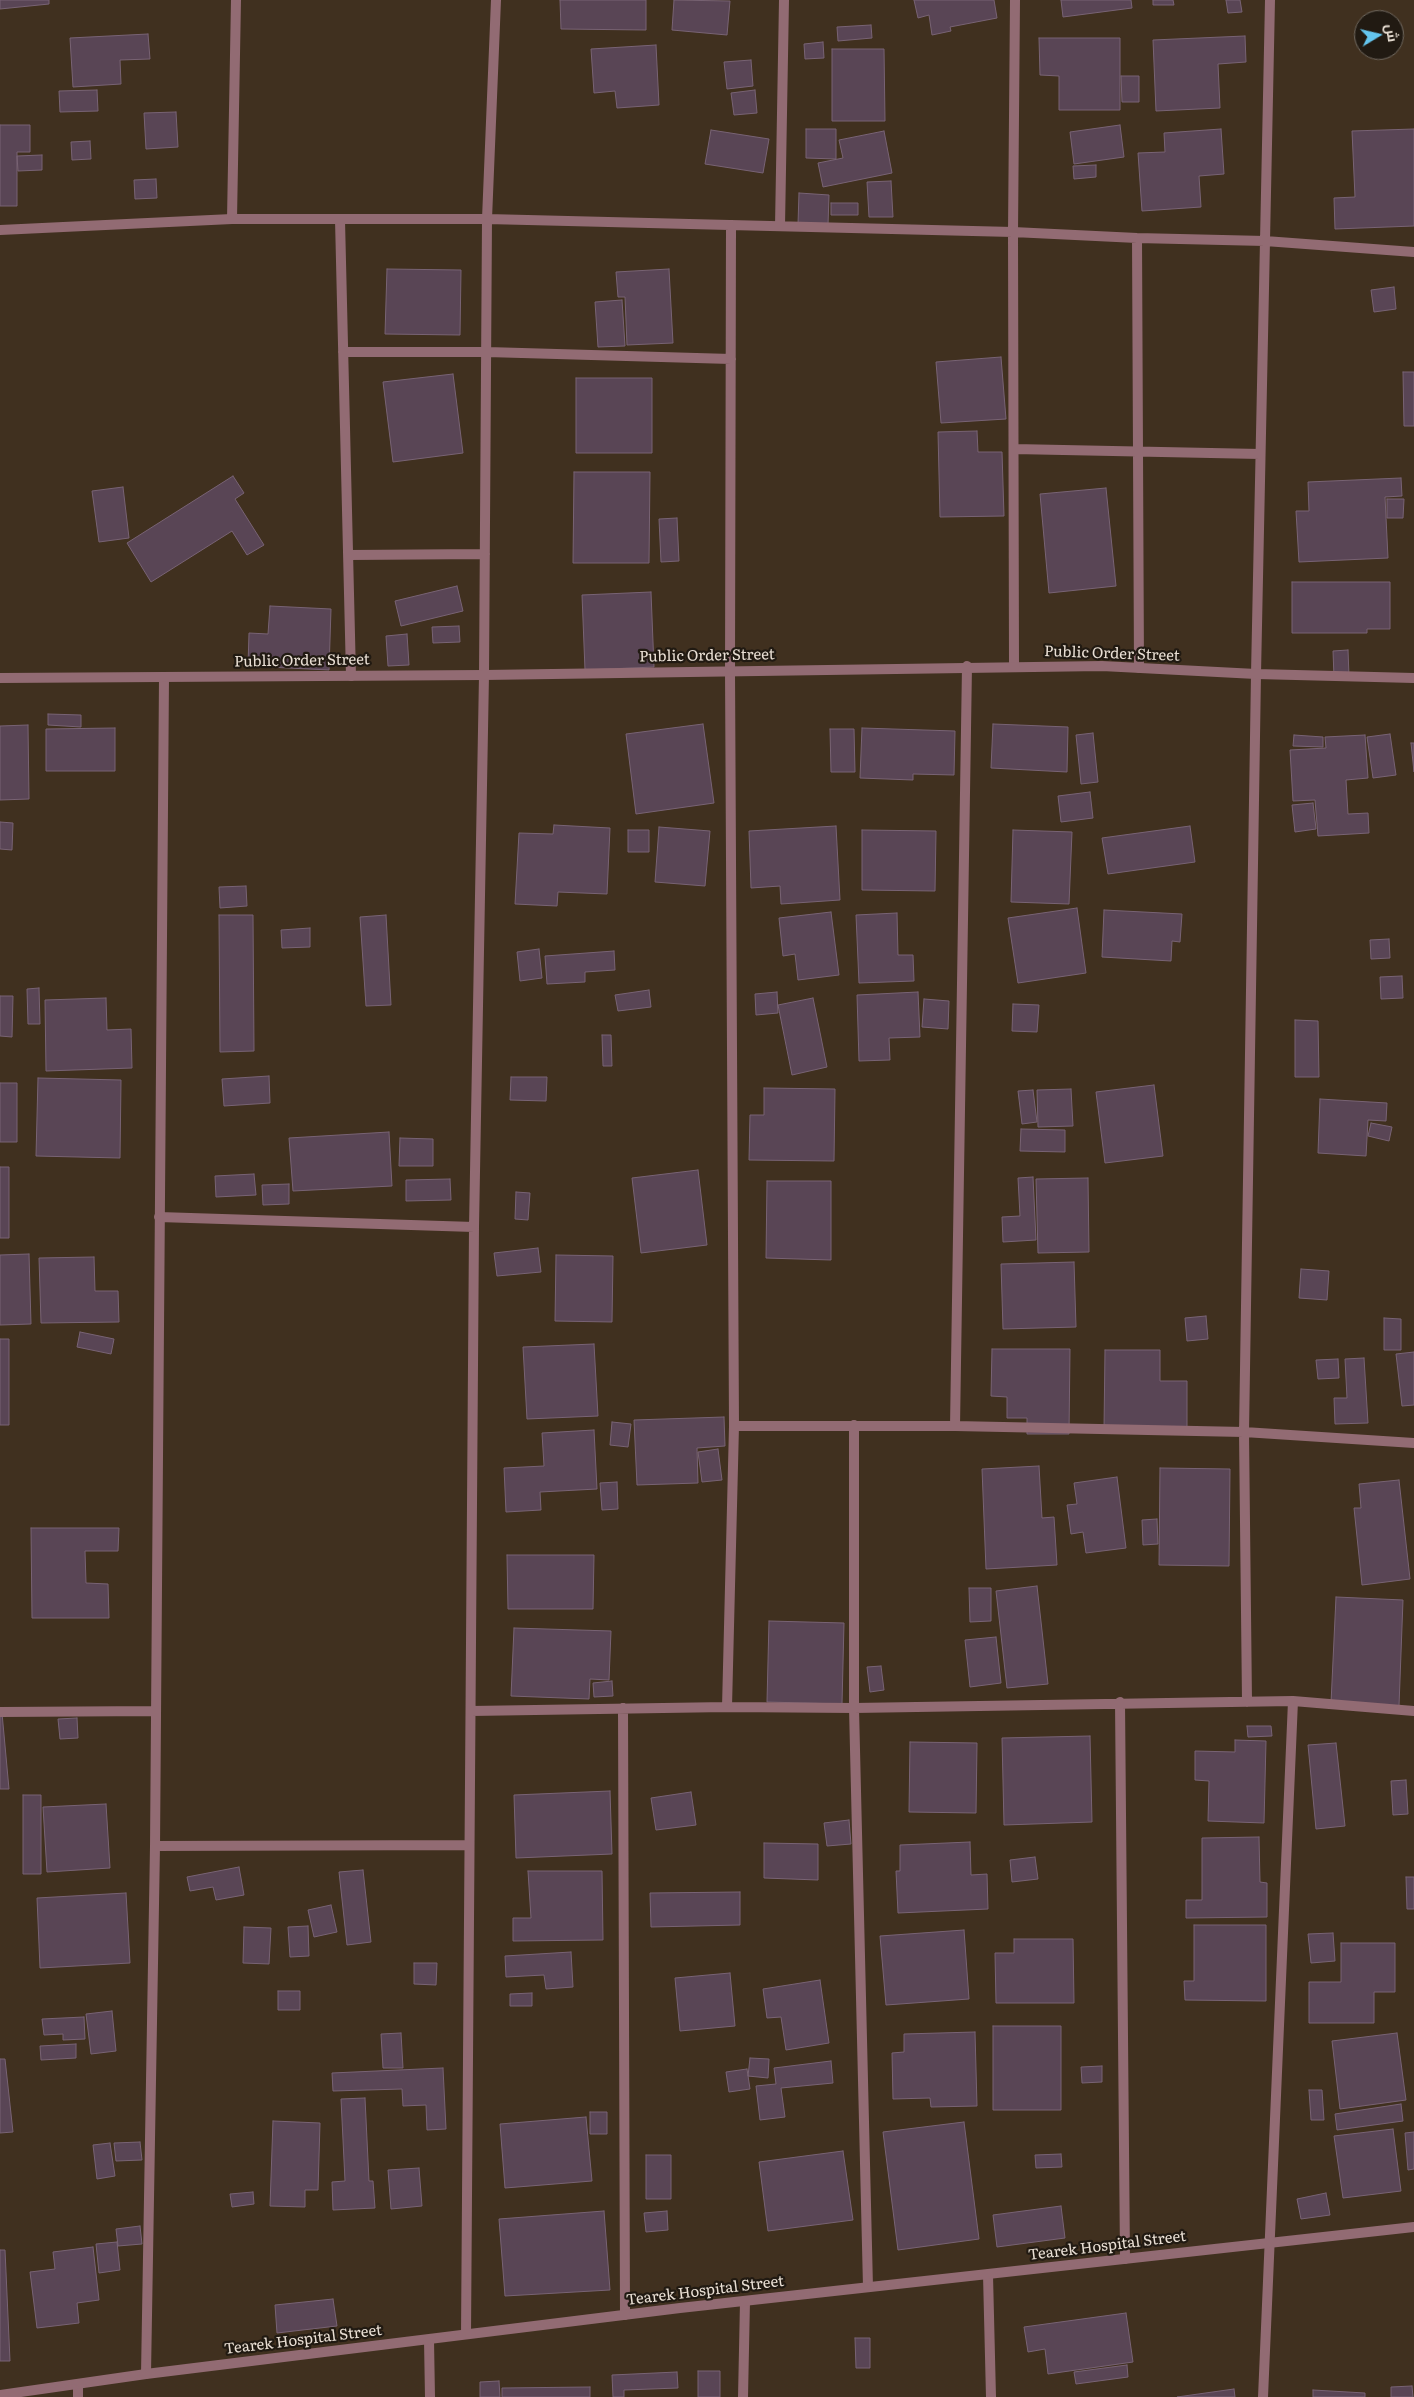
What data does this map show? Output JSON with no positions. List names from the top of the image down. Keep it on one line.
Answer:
{"streets":{"street":["Public Order Street","Tearek Hospital Street"]},"north":"right"}
